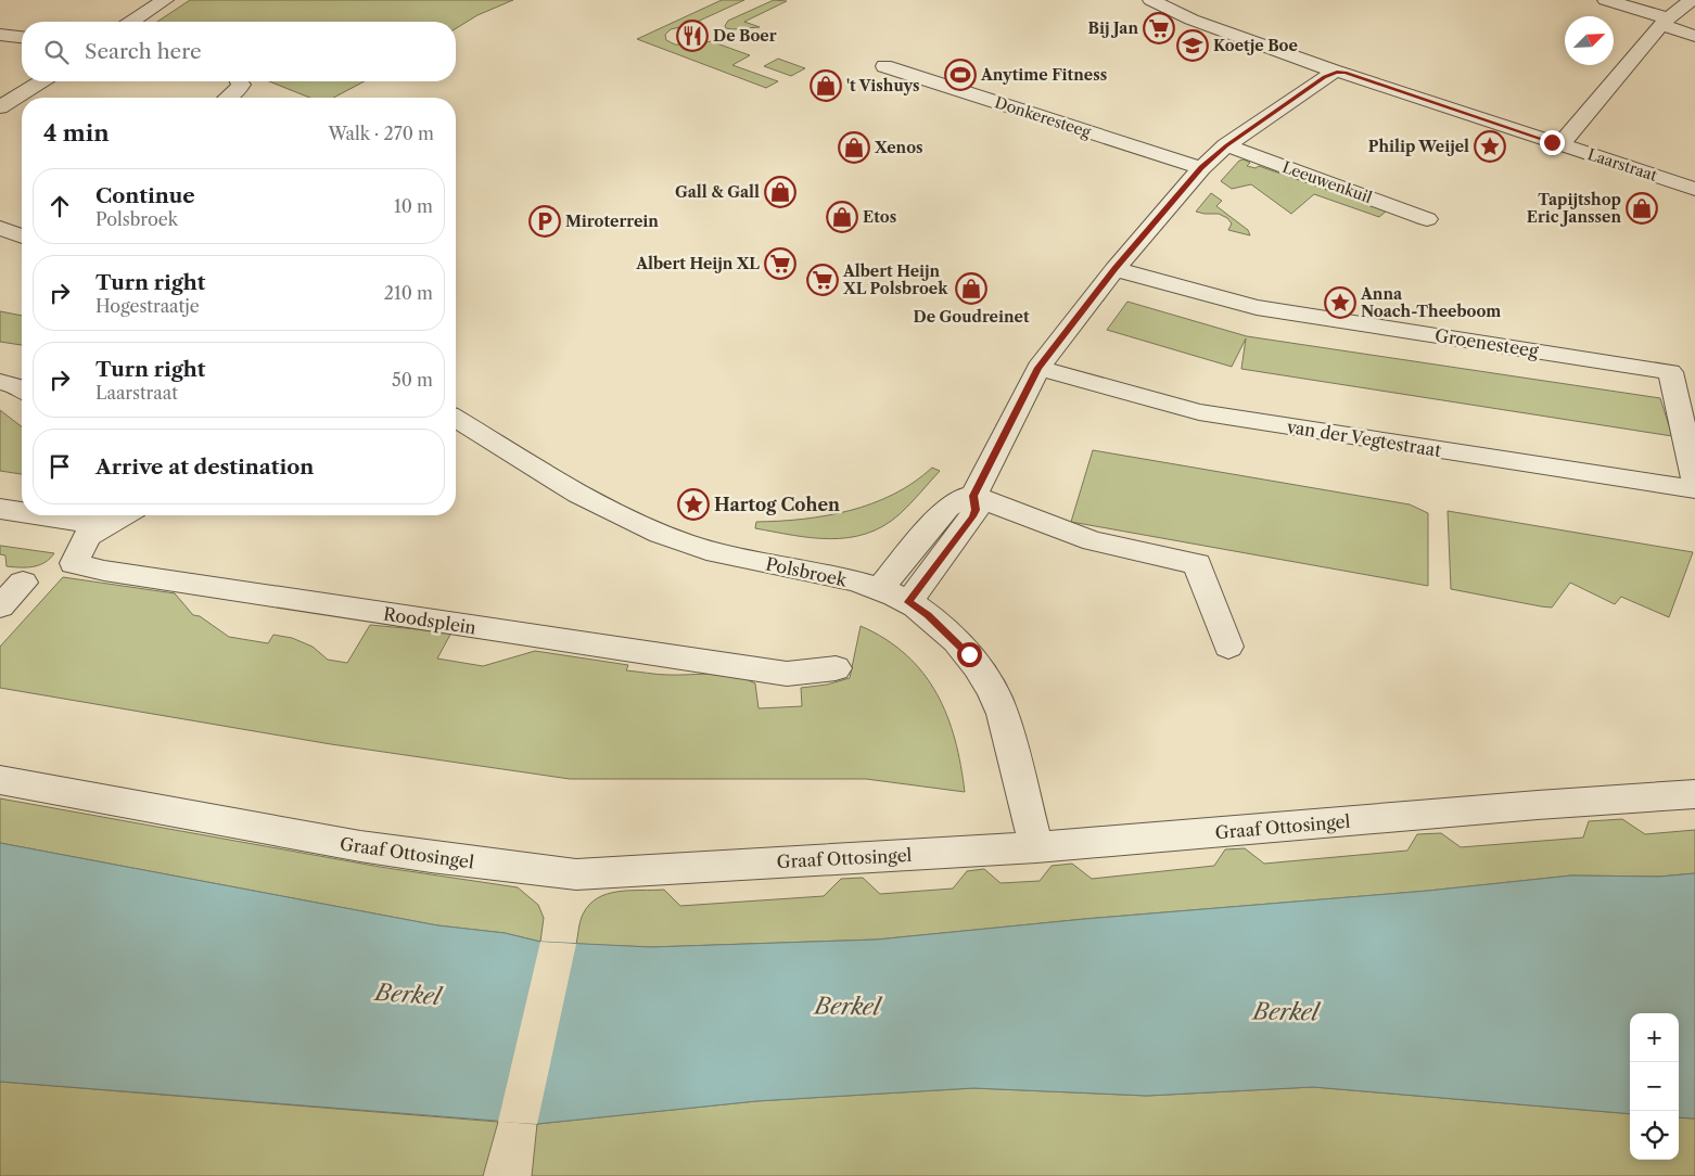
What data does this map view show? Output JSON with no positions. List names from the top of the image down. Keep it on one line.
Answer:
{"streets":{"street":["Donkeresteeg","Laarstraat","Leeuwenkuil","Groenesteeg","van der Vegtestraat","Polsbroek","Roodsplein","Graaf Ottosingel"]},"crossings":[["Polsbroek","Graaf Ottosingel"]],"water":["Berkel"],"places":{"supermarket":["Bij Jan","Albert Heijn XL","Albert Heijn XL Polsbroek"],"restaurant":["De Boer"],"school or university":["Koetje Boe"],"sports":["Anytime Fitness"],"shop":["'t Vishuys","Xenos","Gall & Gall","Tapijtshop Eric Janssen","Etos","De Goudreinet"],"place":["Philip Weijel","Anna Noach-Theeboom","Hartog Cohen"],"parking":["Miroterrein"]},"north":"top right","page":{"search":"Search here","heading":["4 min","Walk · 270 m"],"list":[["Continue","Polsbroek","10 m"],["Turn right","Hogestraatje","210 m"],["Turn right","Laarstraat","50 m"],"Arrive at destination"],"map_buttons":["+","−"]}}
